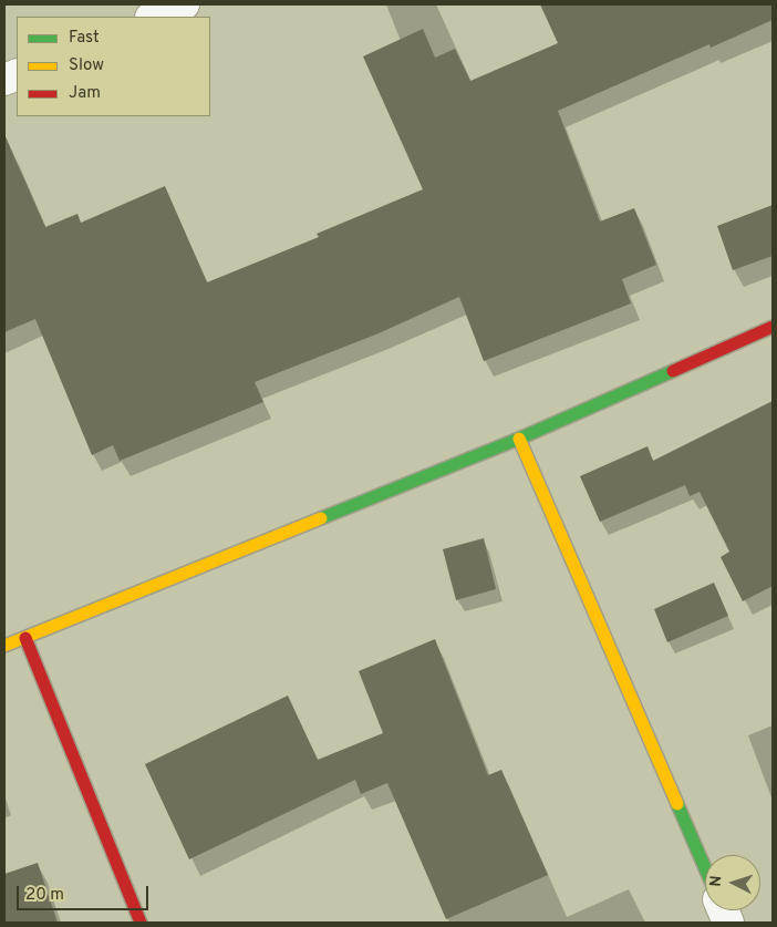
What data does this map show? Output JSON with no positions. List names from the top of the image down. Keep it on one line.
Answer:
{"legend":["Fast","Slow","Jam"],"scale_bar":"20 m","north":"left"}
